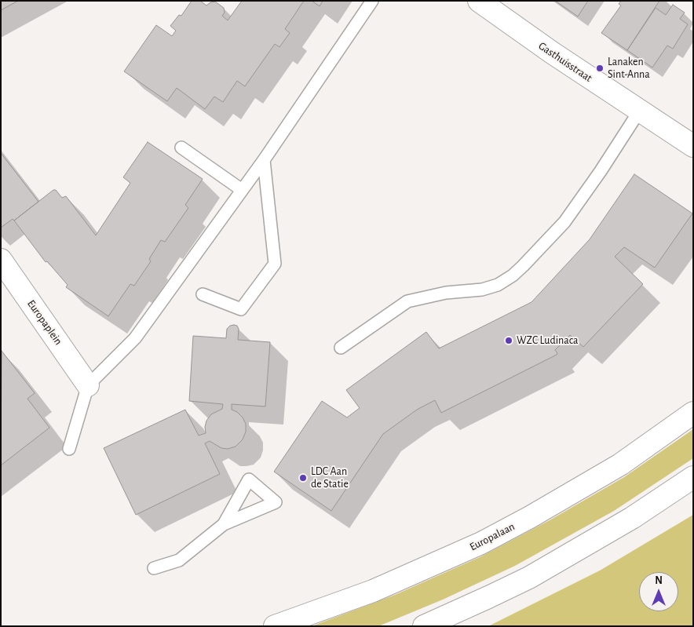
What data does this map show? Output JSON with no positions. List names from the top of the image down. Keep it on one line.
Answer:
{"streets":{"main road":["Gasthuisstraat","Europaplein","Europalaan"]},"places":["Lanaken Sint-Anna","WZC Ludinaca","LDC Aan de Statie"],"north":"top"}
